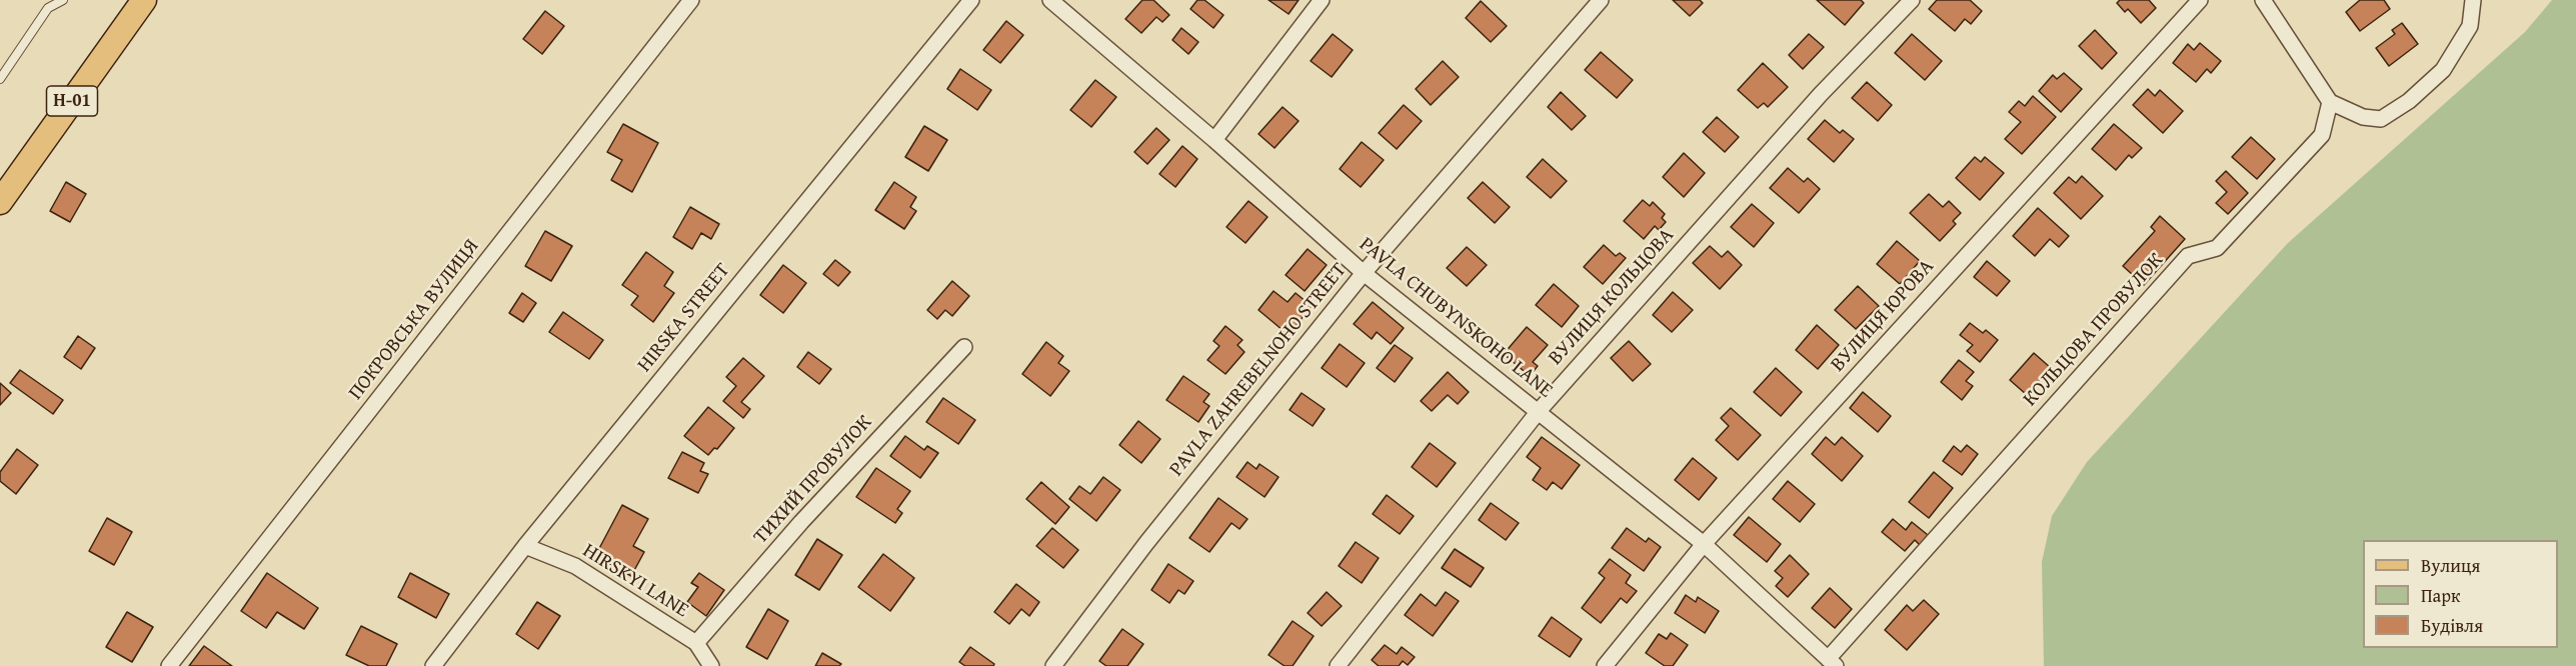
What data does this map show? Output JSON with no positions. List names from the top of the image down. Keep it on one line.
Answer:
{"streets":{"main road":["Н-01"],"street":["ВУЛИЦЯ КОЛЬЦОВА","ВУЛИЦЯ ЮРОВА","HIRSKA STREET","PAVLA CHUBYNSKOHO LANE","ПОКРОВСЬКА ВУЛИЦЯ","КОЛЬЦОВА ПРОВУЛОК","PAVLA ZAHREBELNOHO STREET","ТИХИЙ ПРОВУЛОК","HIRSKYI LANE"]},"crossings":[["ВУЛИЦЯ КОЛЬЦОВА","PAVLA CHUBYNSKOHO LANE"],["ВУЛИЦЯ ЮРОВА","PAVLA CHUBYNSKOHO LANE"],["HIRSKA STREET","HIRSKYI LANE"],["PAVLA CHUBYNSKOHO LANE","КОЛЬЦОВА ПРОВУЛОК"],["PAVLA CHUBYNSKOHO LANE","PAVLA ZAHREBELNOHO STREET"],["ТИХИЙ ПРОВУЛОК","HIRSKYI LANE"]],"legend":["Вулиця","Парк","Будівля"]}
